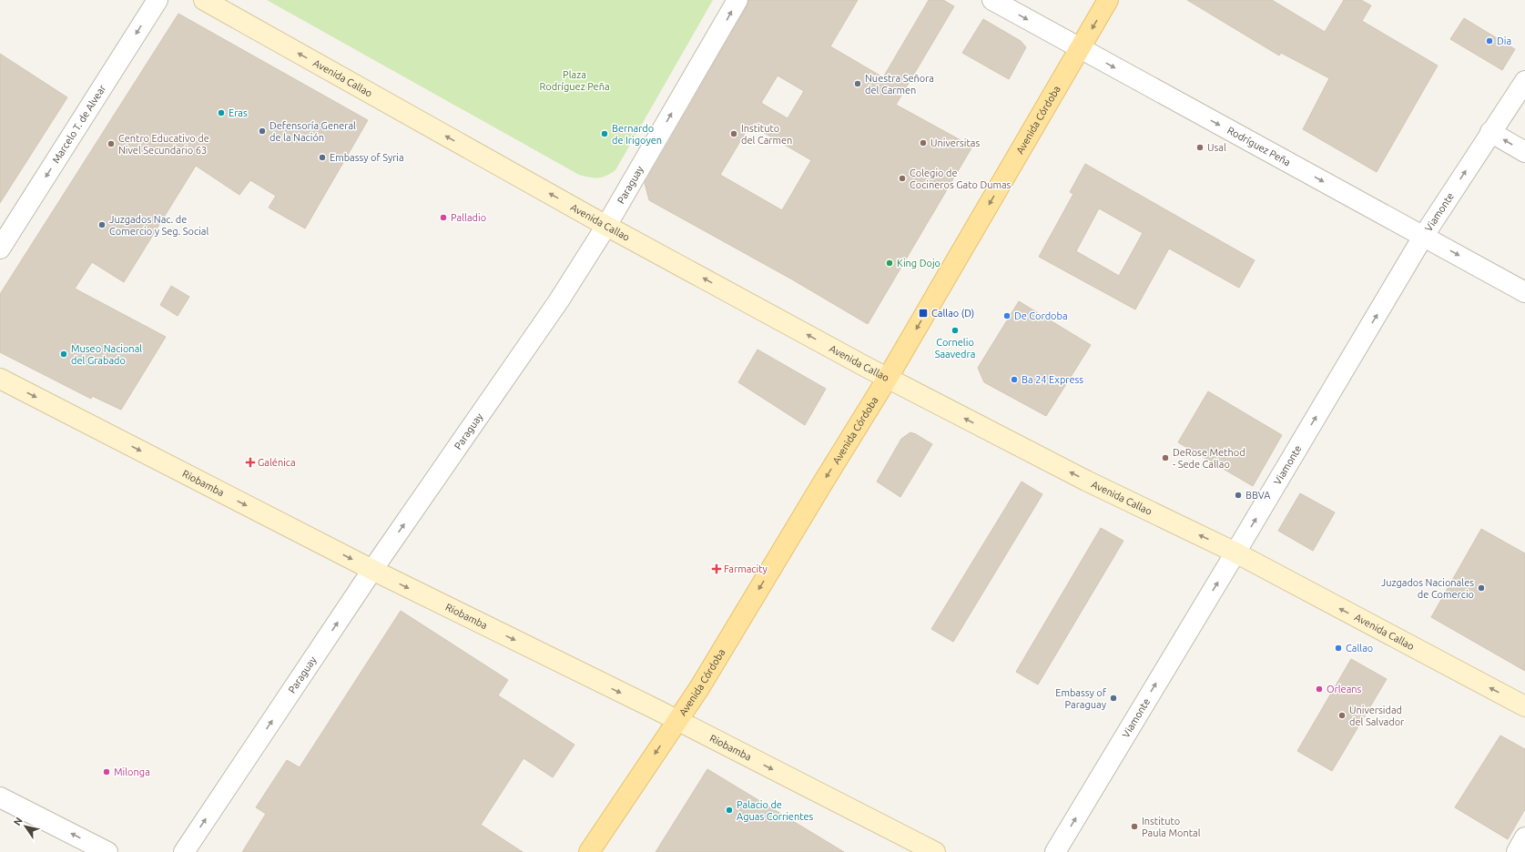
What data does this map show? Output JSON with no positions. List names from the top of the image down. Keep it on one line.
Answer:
{"streets":{"main road":["Avenida Callao","Avenida Córdoba","Riobamba"],"street":["Marcelo T. de Alvear","Rodríguez Peña","Paraguay","Viamonte"]},"crossings":[["Avenida Callao","Avenida Córdoba"],["Avenida Callao","Paraguay"],["Avenida Callao","Viamonte"],["Avenida Córdoba","Rodríguez Peña"],["Avenida Córdoba","Riobamba"],["Rodríguez Peña","Viamonte"],["Paraguay","Riobamba"]],"one_way":["Avenida Callao","Avenida Córdoba","Marcelo T. de Alvear","Rodríguez Peña","Paraguay","Viamonte","Riobamba"],"parks":["Plaza Rodríguez Peña"],"places":{"other":["Dia","Nuestra Señora del Carmen","Eras","Defensoría General de la Nación","Bernardo de Irigoyen","Instituto del Carmen","Universitas","Centro Educativo de Nivel Secundario 63","Usal","Embassy of Syria","Colegio de Cocineros Gato Dumas","Palladio","Juzgados Nac. de Comercio y Seg. Social","King Dojo","De Cordoba","Cornelio Saavedra","Museo Nacional del Grabado","Ba 24 Express","DeRose Method - Sede Callao","BBVA","Juzgados Nacionales de Comercio","Callao","Orleans","Embassy of Paraguay","Universidad del Salvador","Milonga","Palacio de Aguas Corrientes","Instituto Paula Montal"],"transit":["Callao (D)"],"health":["Galénica","Farmacity"]},"north":"top left"}
